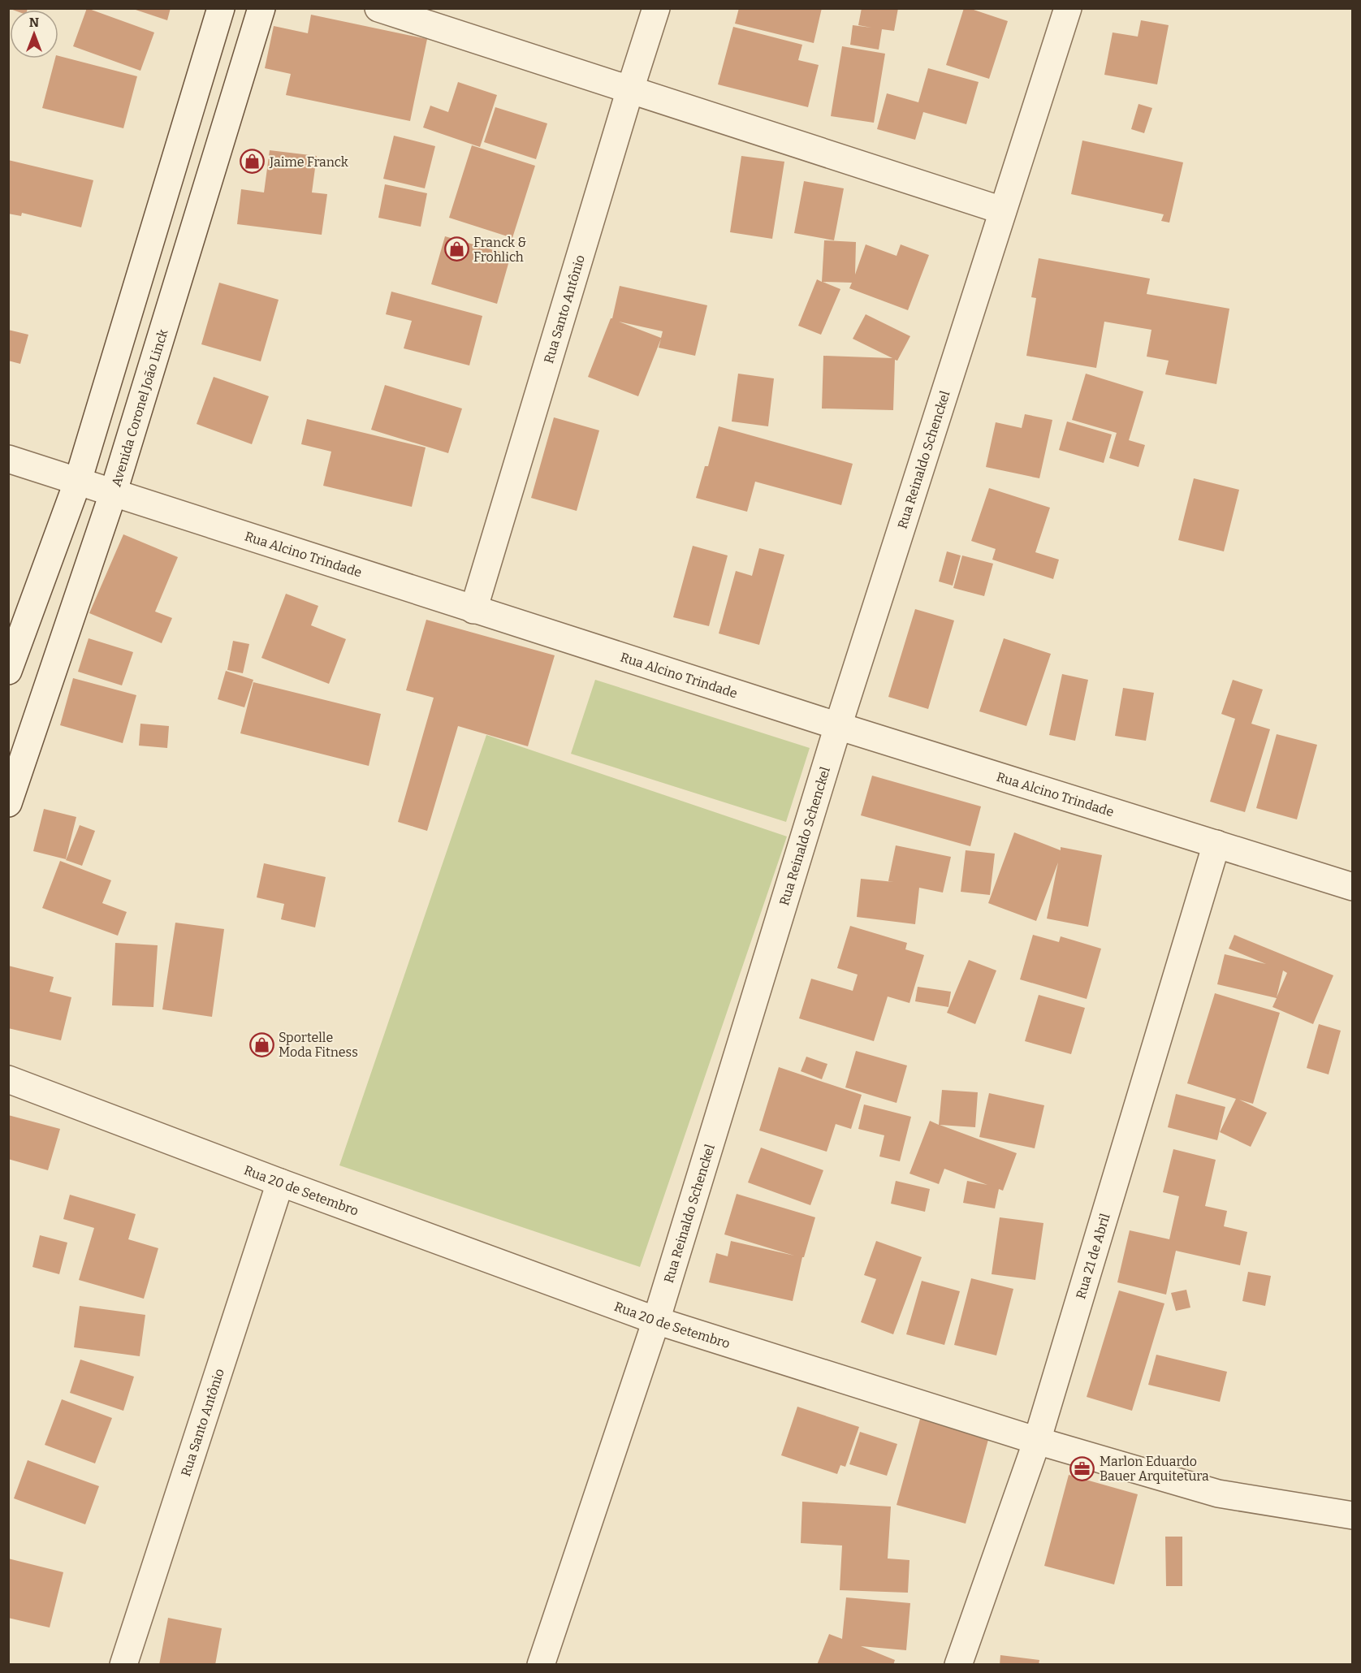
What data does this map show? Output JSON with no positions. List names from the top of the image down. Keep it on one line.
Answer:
{"streets":{"street":["Rua Santo Antônio","Avenida Coronel João Linck","Rua Reinaldo Schenckel","Rua Alcino Trindade","Rua 20 de Setembro","Rua 21 de Abril"]},"crossings":[["Rua Santo Antônio","Rua Alcino Trindade"],["Rua Santo Antônio","Rua 20 de Setembro"],["Avenida Coronel João Linck","Rua Alcino Trindade"],["Rua Reinaldo Schenckel","Rua Alcino Trindade"],["Rua Reinaldo Schenckel","Rua 20 de Setembro"],["Rua Alcino Trindade","Rua 21 de Abril"],["Rua 20 de Setembro","Rua 21 de Abril"]],"places":{"shop":["Jaime Franck","Franck & Frohlich","Sportelle Moda Fitness"],"office":["Marlon Eduardo Bauer Arquitetura"]},"north":"top"}
